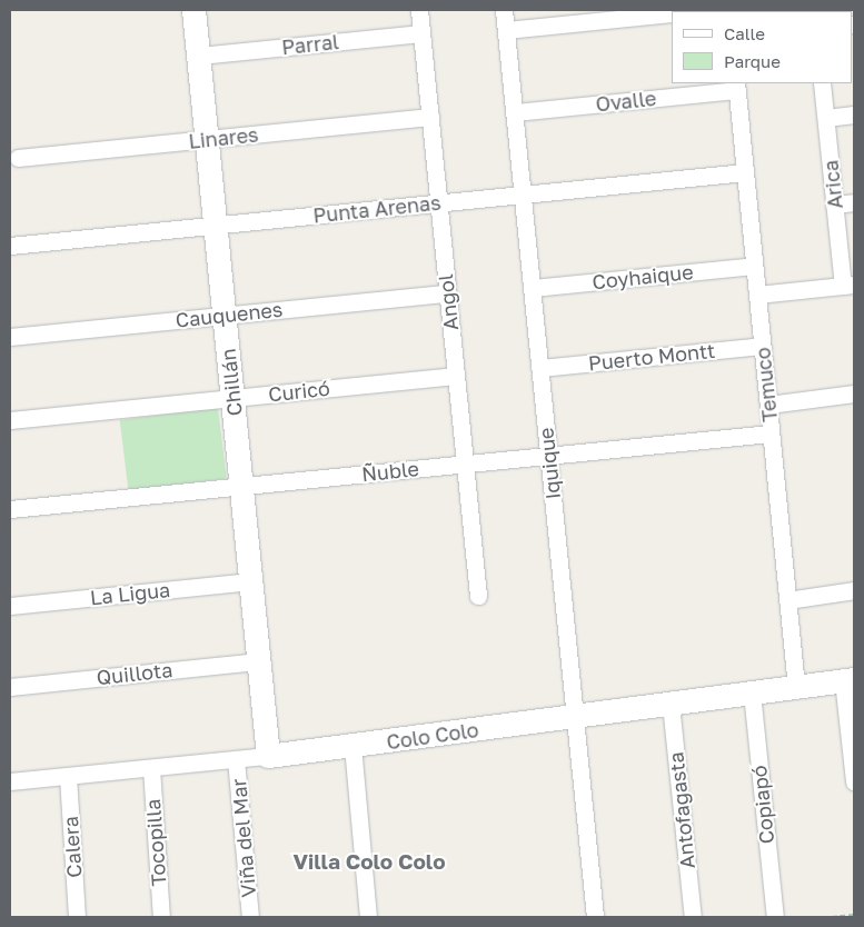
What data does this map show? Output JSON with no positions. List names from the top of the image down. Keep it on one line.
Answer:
{"streets":{"street":["Parral","Ovalle","Linares","Arica","Punta Arenas","Coyhaique","Angol","Cauquenes","Puerto Montt","Chillán","Temuco","Curicó","Iquique","Ñuble","La Ligua","Quillota","Colo Colo","Copiapó","Antofagasta","Viña del Mar","Tocopilla","Calera"]},"crossings":[["Parral","Angol"],["Parral","Chillán"],["Ovalle","Temuco"],["Ovalle","Iquique"],["Linares","Angol"],["Linares","Chillán"],["Punta Arenas","Angol"],["Punta Arenas","Chillán"],["Punta Arenas","Temuco"],["Punta Arenas","Iquique"],["Coyhaique","Temuco"],["Coyhaique","Iquique"],["Angol","Cauquenes"],["Angol","Curicó"],["Angol","Ñuble"],["Cauquenes","Chillán"],["Puerto Montt","Temuco"],["Puerto Montt","Iquique"],["Chillán","Curicó"],["Chillán","Ñuble"],["Chillán","La Ligua"],["Chillán","Quillota"],["Chillán","Colo Colo"],["Temuco","Ñuble"],["Temuco","Colo Colo"],["Iquique","Ñuble"],["Iquique","Colo Colo"],["Colo Colo","Copiapó"],["Colo Colo","Antofagasta"],["Colo Colo","Viña del Mar"],["Colo Colo","Tocopilla"],["Colo Colo","Calera"]],"districts":["Villa Colo Colo"],"legend":["Calle","Parque"]}
